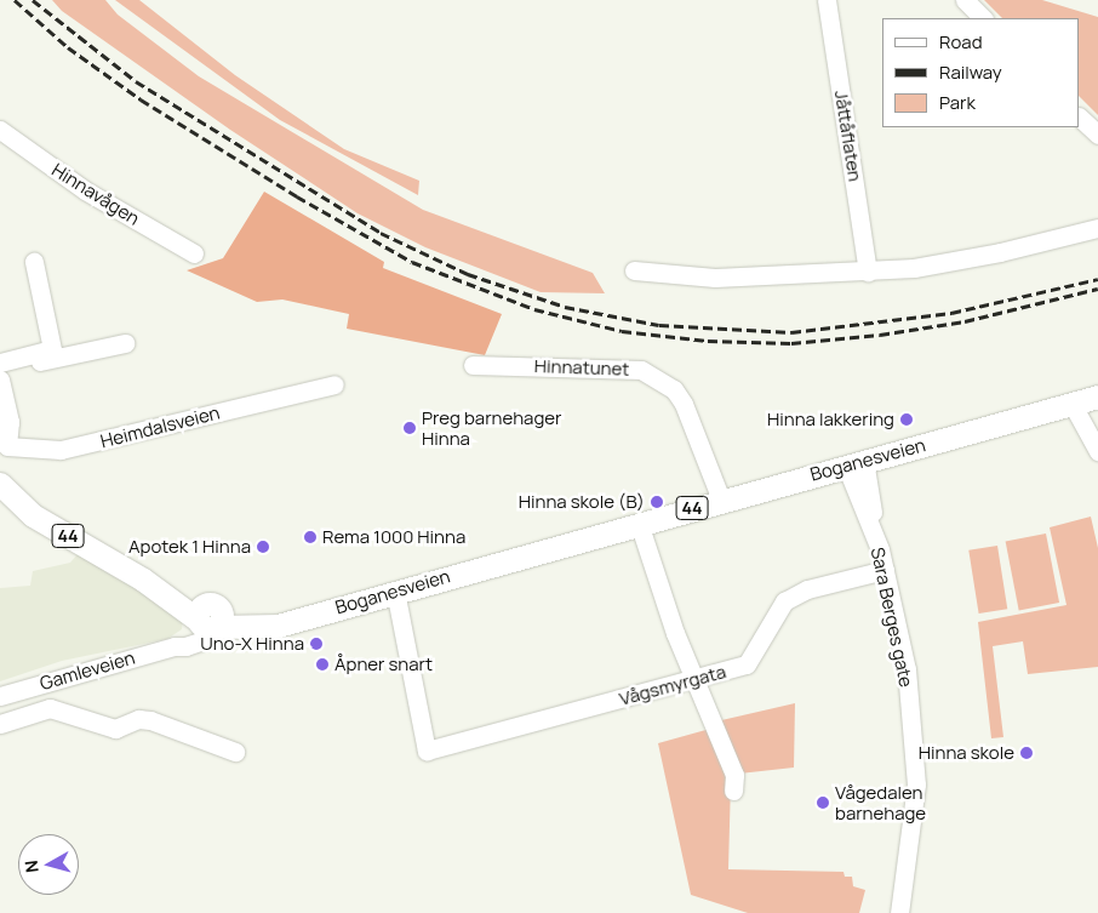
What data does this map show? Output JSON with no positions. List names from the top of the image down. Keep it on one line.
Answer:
{"streets":{"main road":["Boganesveien","44"],"street":["Jåttåflaten","Hinnavågen","Hinnatunet","Heimdalsveien","Sara Berges gate","Gamleveien","Vågsmyrgata"]},"crossings":[["Hinnatunet","Boganesveien"],["Boganesveien","44"],["Boganesveien","Sara Berges gate"],["Boganesveien","Gamleveien"],["Boganesveien","Vågsmyrgata"],["44","Gamleveien"],["Sara Berges gate","Vågsmyrgata"]],"places":["Hinna lakkering","Preg barnehager Hinna","Hinna skole (B)","Rema 1000 Hinna","Apotek 1 Hinna","Uno-X Hinna","Åpner snart","Hinna skole","Vågedalen barnehage"],"legend":["Road","Railway","Park"],"north":"left"}
